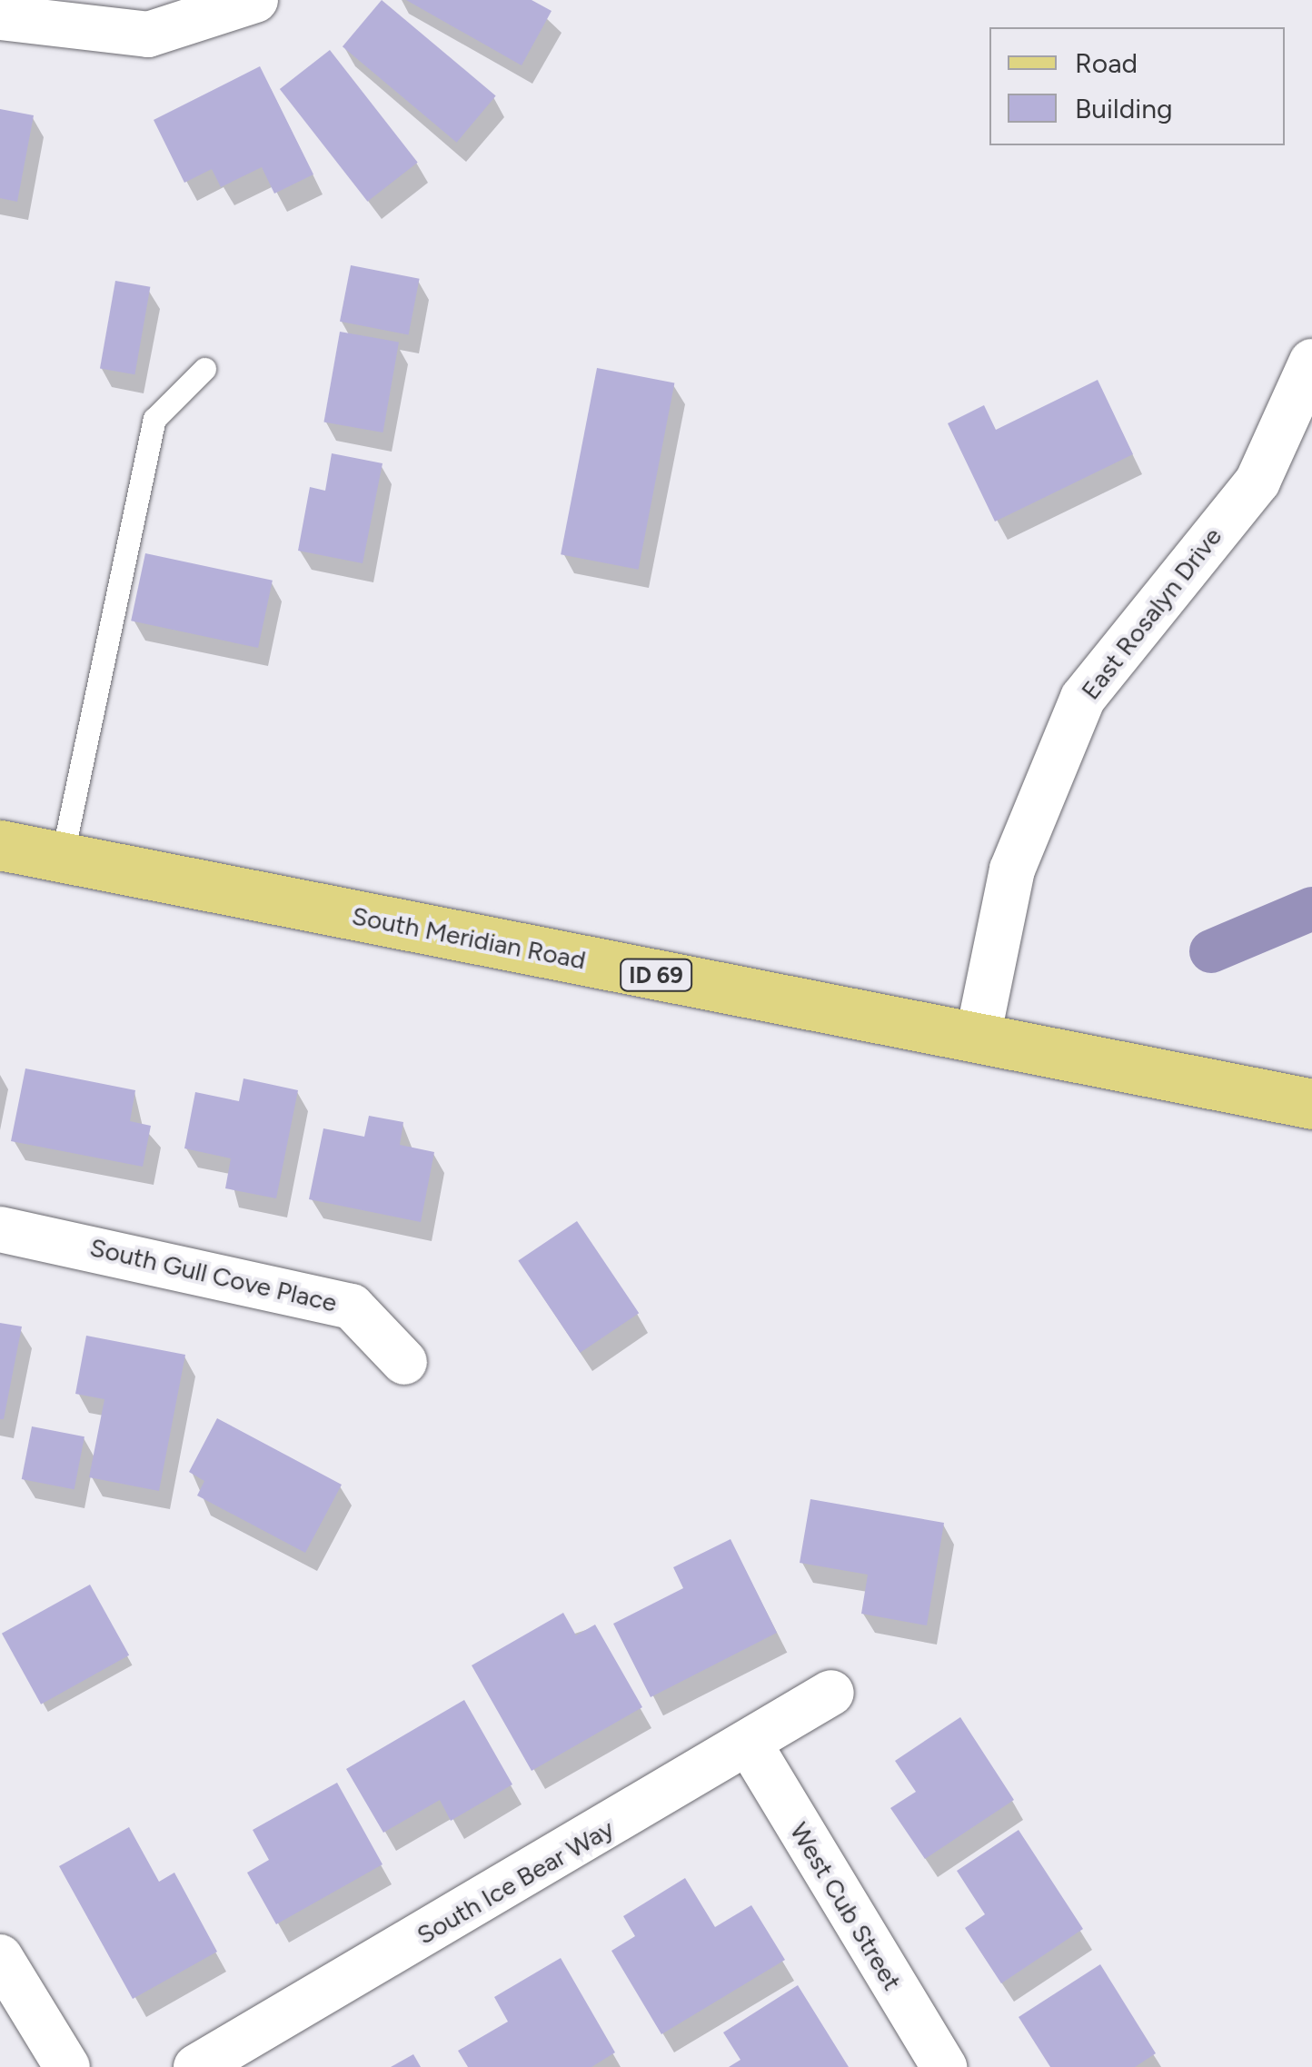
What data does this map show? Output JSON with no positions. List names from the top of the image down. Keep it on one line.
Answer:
{"streets":{"main road":["South Meridian Road","ID 69"],"street":["East Rosalyn Drive","South Gull Cove Place","South Ice Bear Way","West Cub Street"]},"crossings":[["East Rosalyn Drive","South Meridian Road"],["South Ice Bear Way","West Cub Street"]],"legend":["Road","Building"]}
